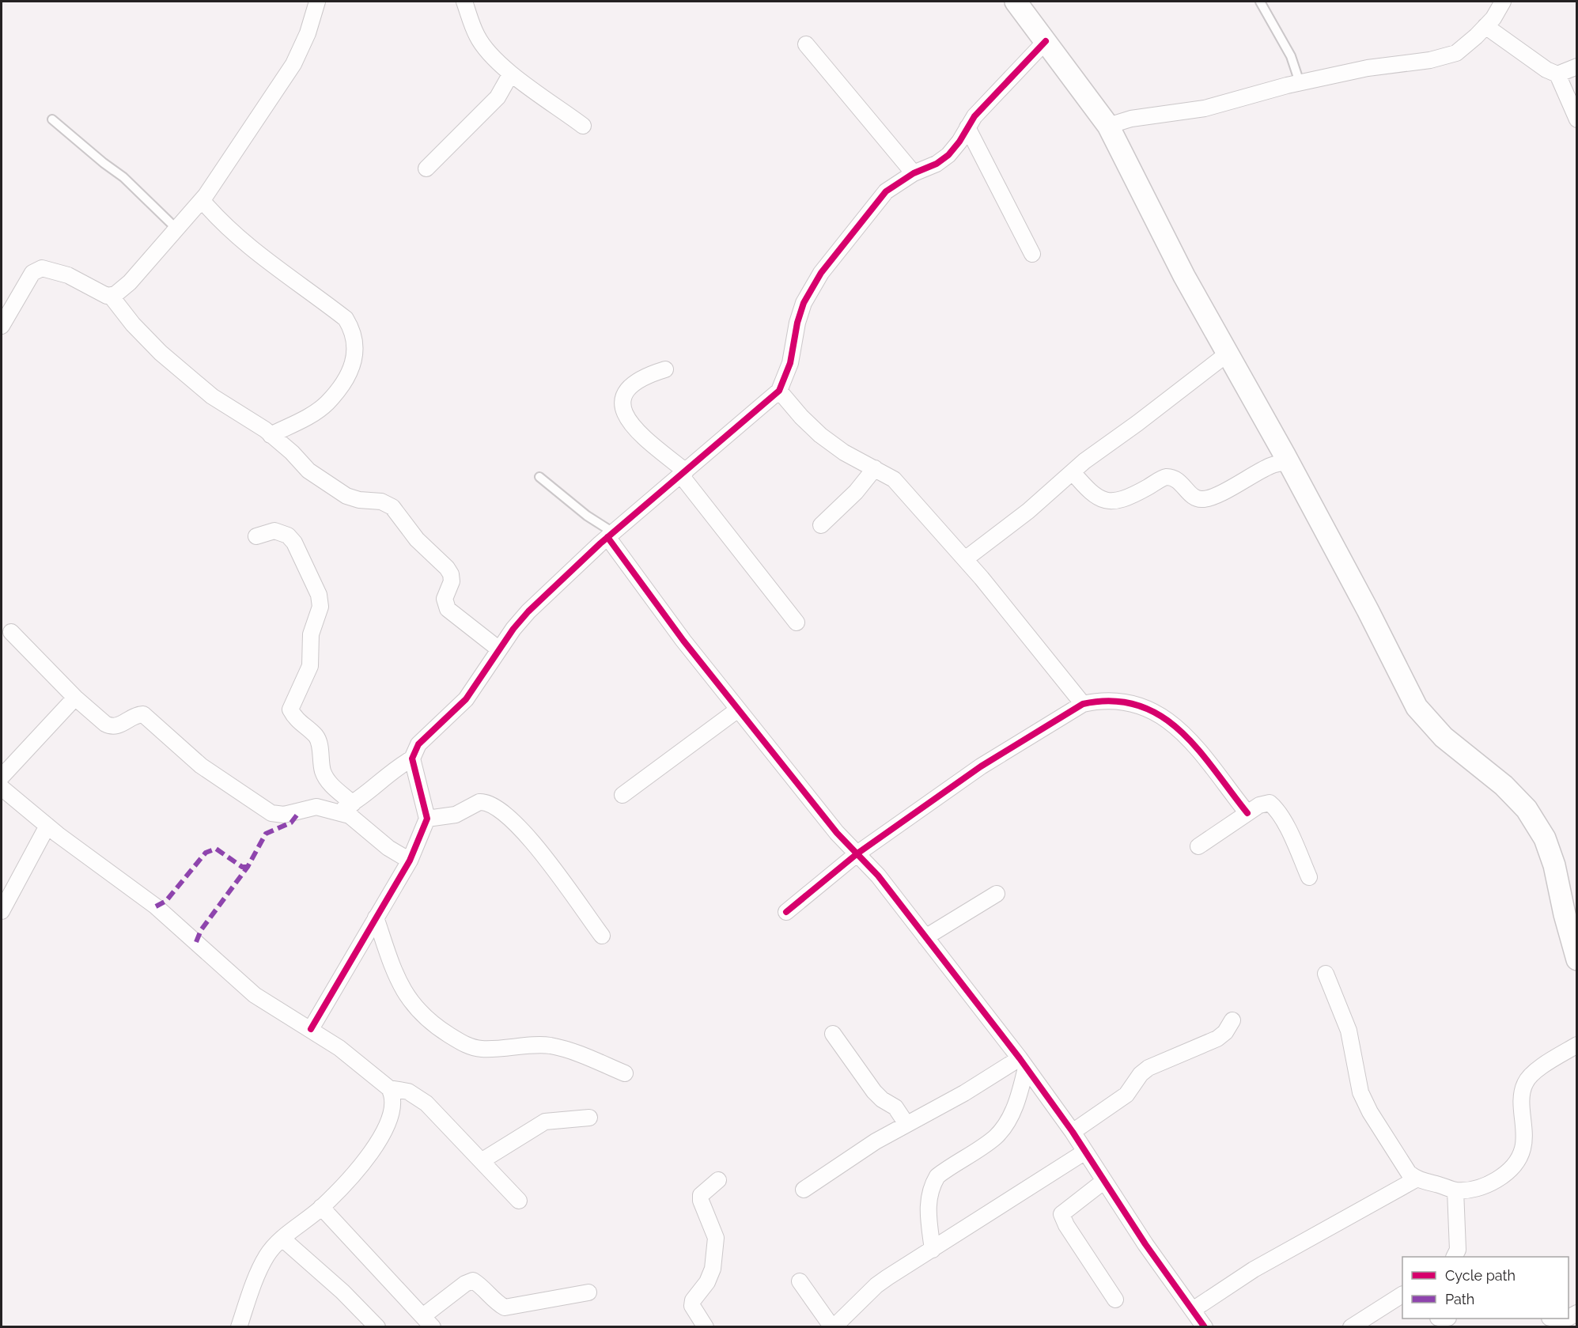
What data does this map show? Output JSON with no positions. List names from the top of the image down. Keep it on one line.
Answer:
{"legend":["Cycle path","Path"]}
